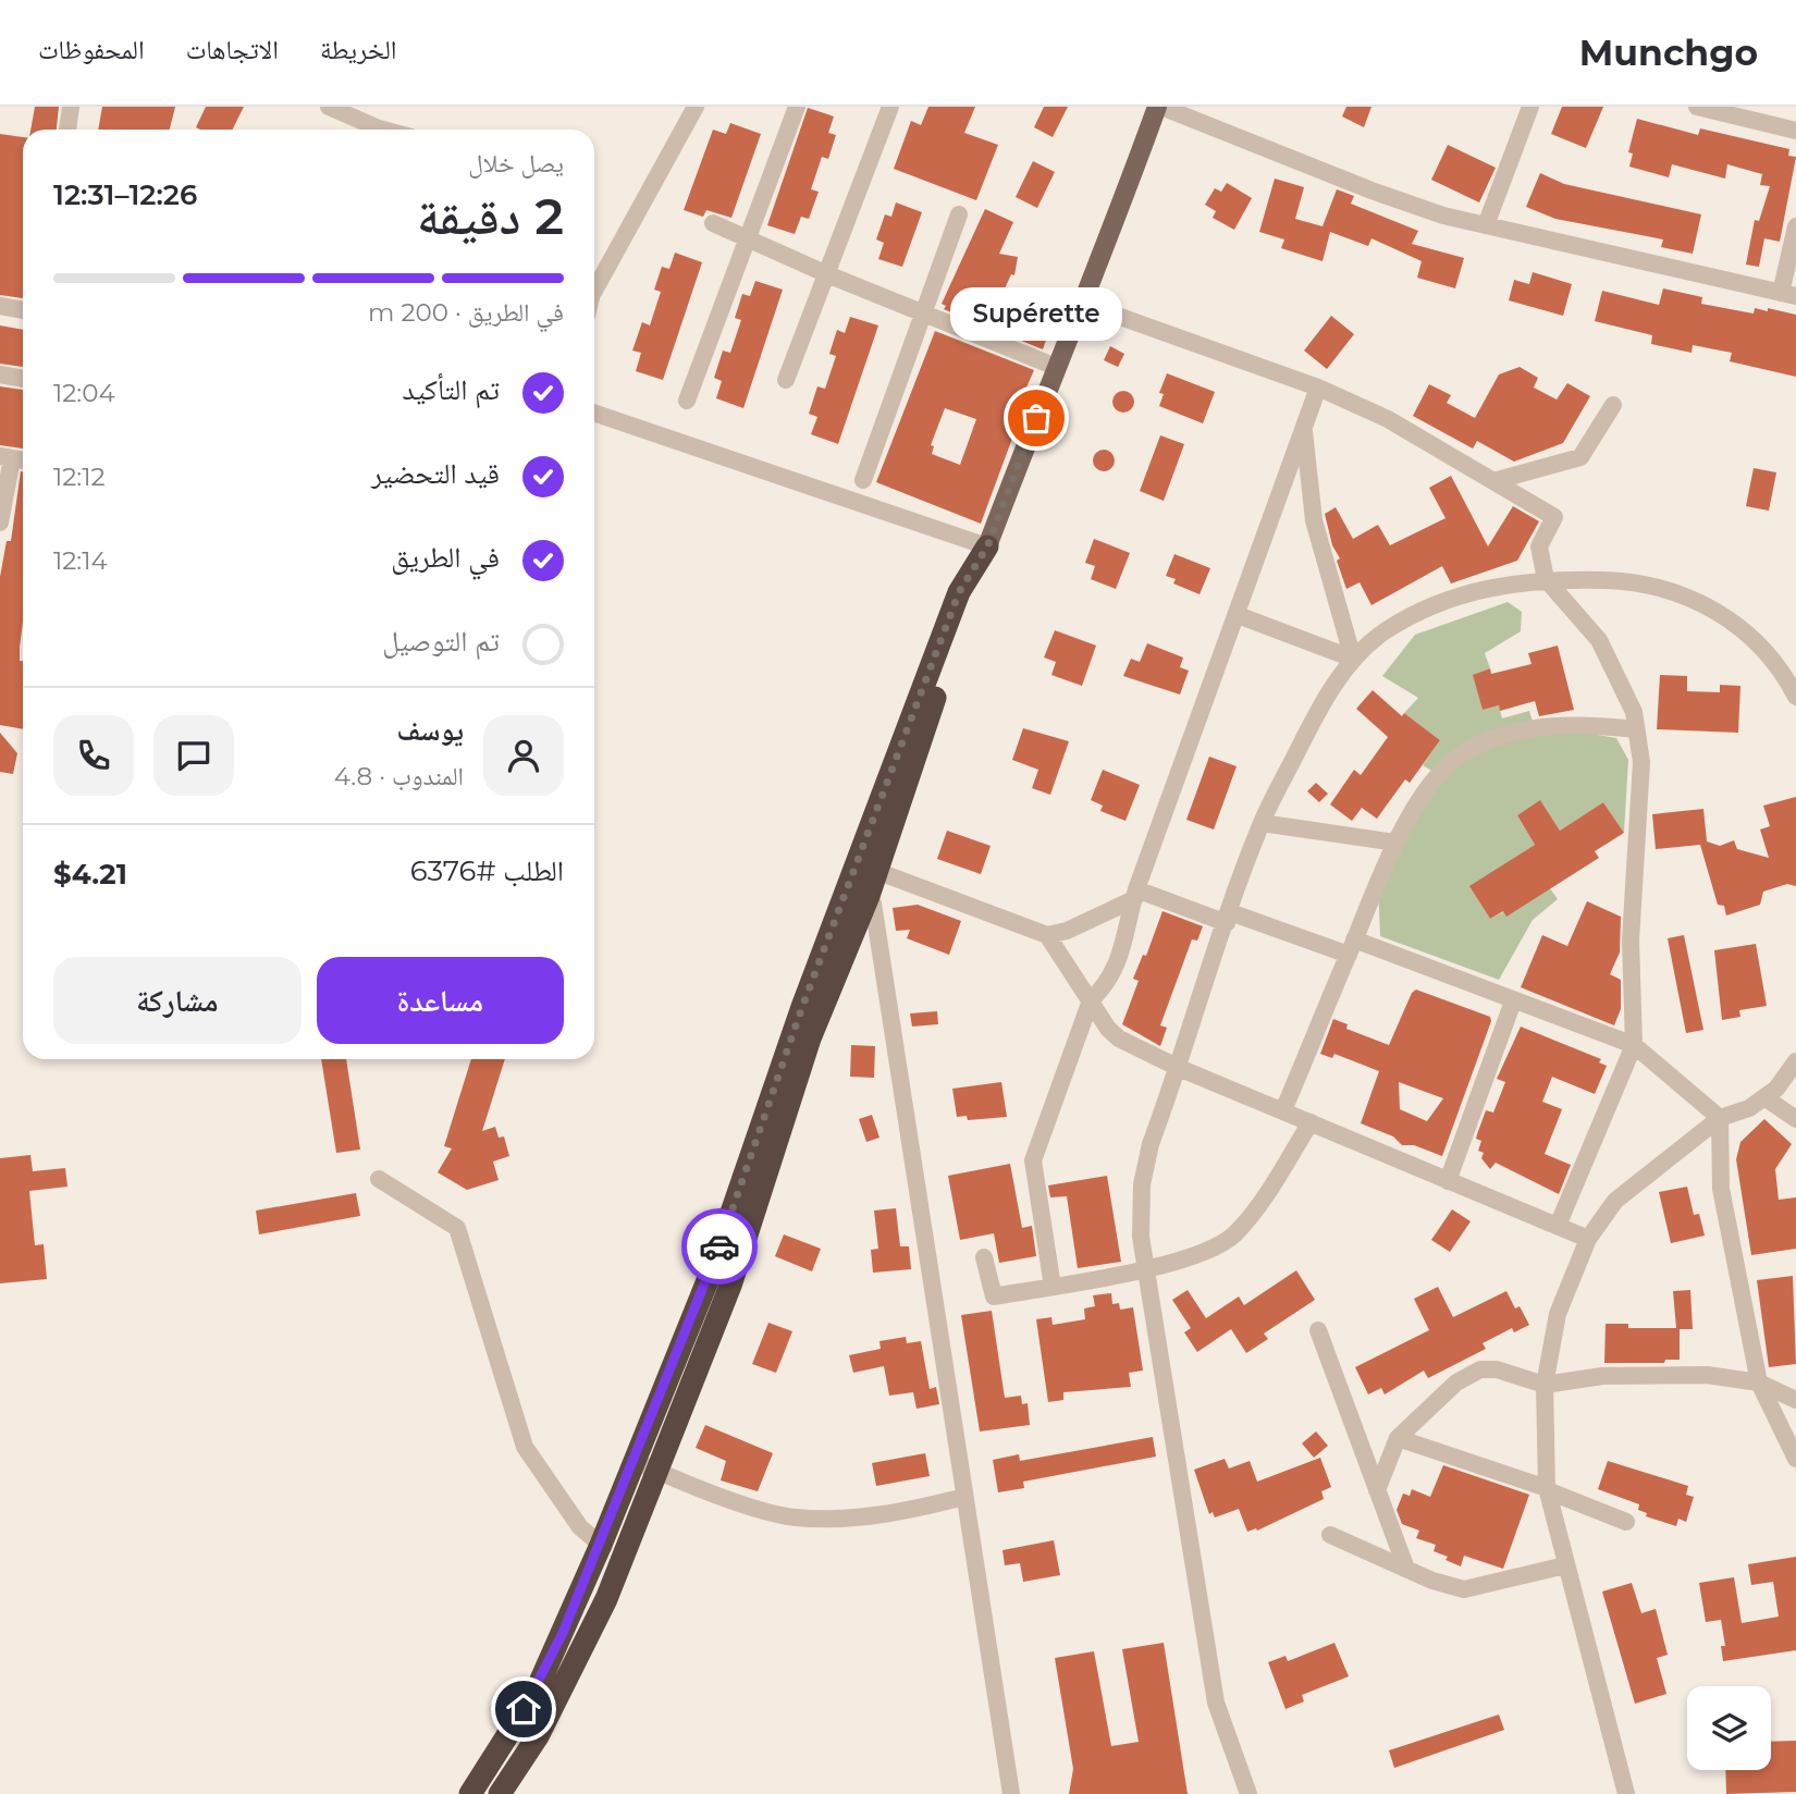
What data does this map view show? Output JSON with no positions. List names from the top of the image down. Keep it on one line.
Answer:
{"places":["Supérette"],"page":{"header":"Munchgo","nav":["الخريطة","الاتجاهات","المحفوظات"],"heading":["2 دقيقة","يصل خلال","12:26–12:31"],"panel":["يوسف","المندوب · 4.8","الطلب #6376","$4.21"],"bar":"في الطريق · 200 m","bubble":"Supérette","list":[["تم التأكيد","12:04"],["قيد التحضير","12:12"],["في الطريق","12:14"],"تم التوصيل"],"buttons":["مساعدة","مشاركة"]}}
